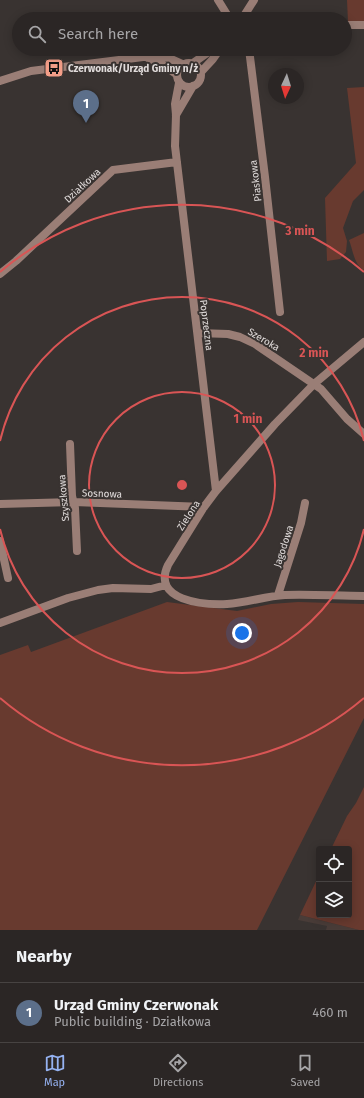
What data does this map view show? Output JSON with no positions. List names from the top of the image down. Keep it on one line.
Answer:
{"streets":{"street":["Piaskowa","Działkowa","Poprzeczna","Szeroka","Sosnowa","Szyszkowa","Zielona","Jagodowa"]},"crossings":[["Działkowa","Poprzeczna"],["Poprzeczna","Szeroka"],["Poprzeczna","Zielona"],["Szeroka","Zielona"],["Sosnowa","Szyszkowa"],["Sosnowa","Zielona"]],"places":{"bus stop":["Czerwonak/Urząd Gminy n/ż"]},"north":"bottom","page":{"search":"Search here","pins":"1","heading":"Nearby","list":[{"mark":"1","name":"Urząd Gminy Czerwonak","note":"Public building · Działkowa","value":"460 m"}],"nav":["Map","Directions","Saved"]},"rings":["3 min","2 min","1 min"]}
